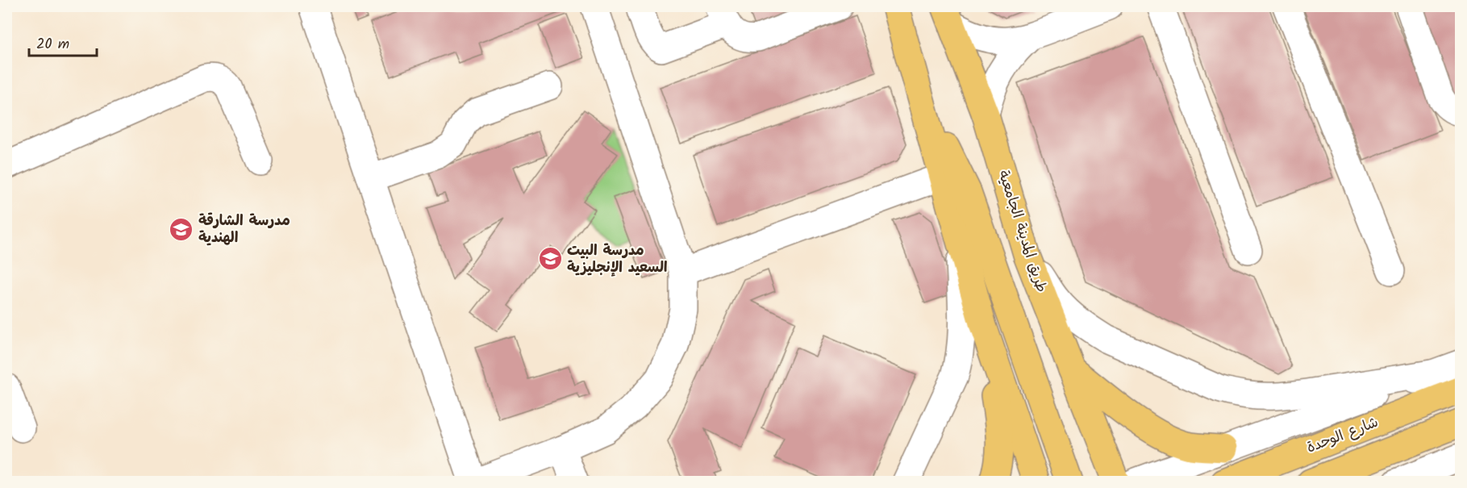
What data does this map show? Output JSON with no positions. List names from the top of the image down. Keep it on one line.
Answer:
{"streets":{"main road":["طريق المدينة الجامعية","شارع الوحدة"]},"places":{"school or university":["مدرسة الشارقة الهندية","مدرسة البيت السعيد الإنجليزية"]},"scale_bar":"20 m"}
